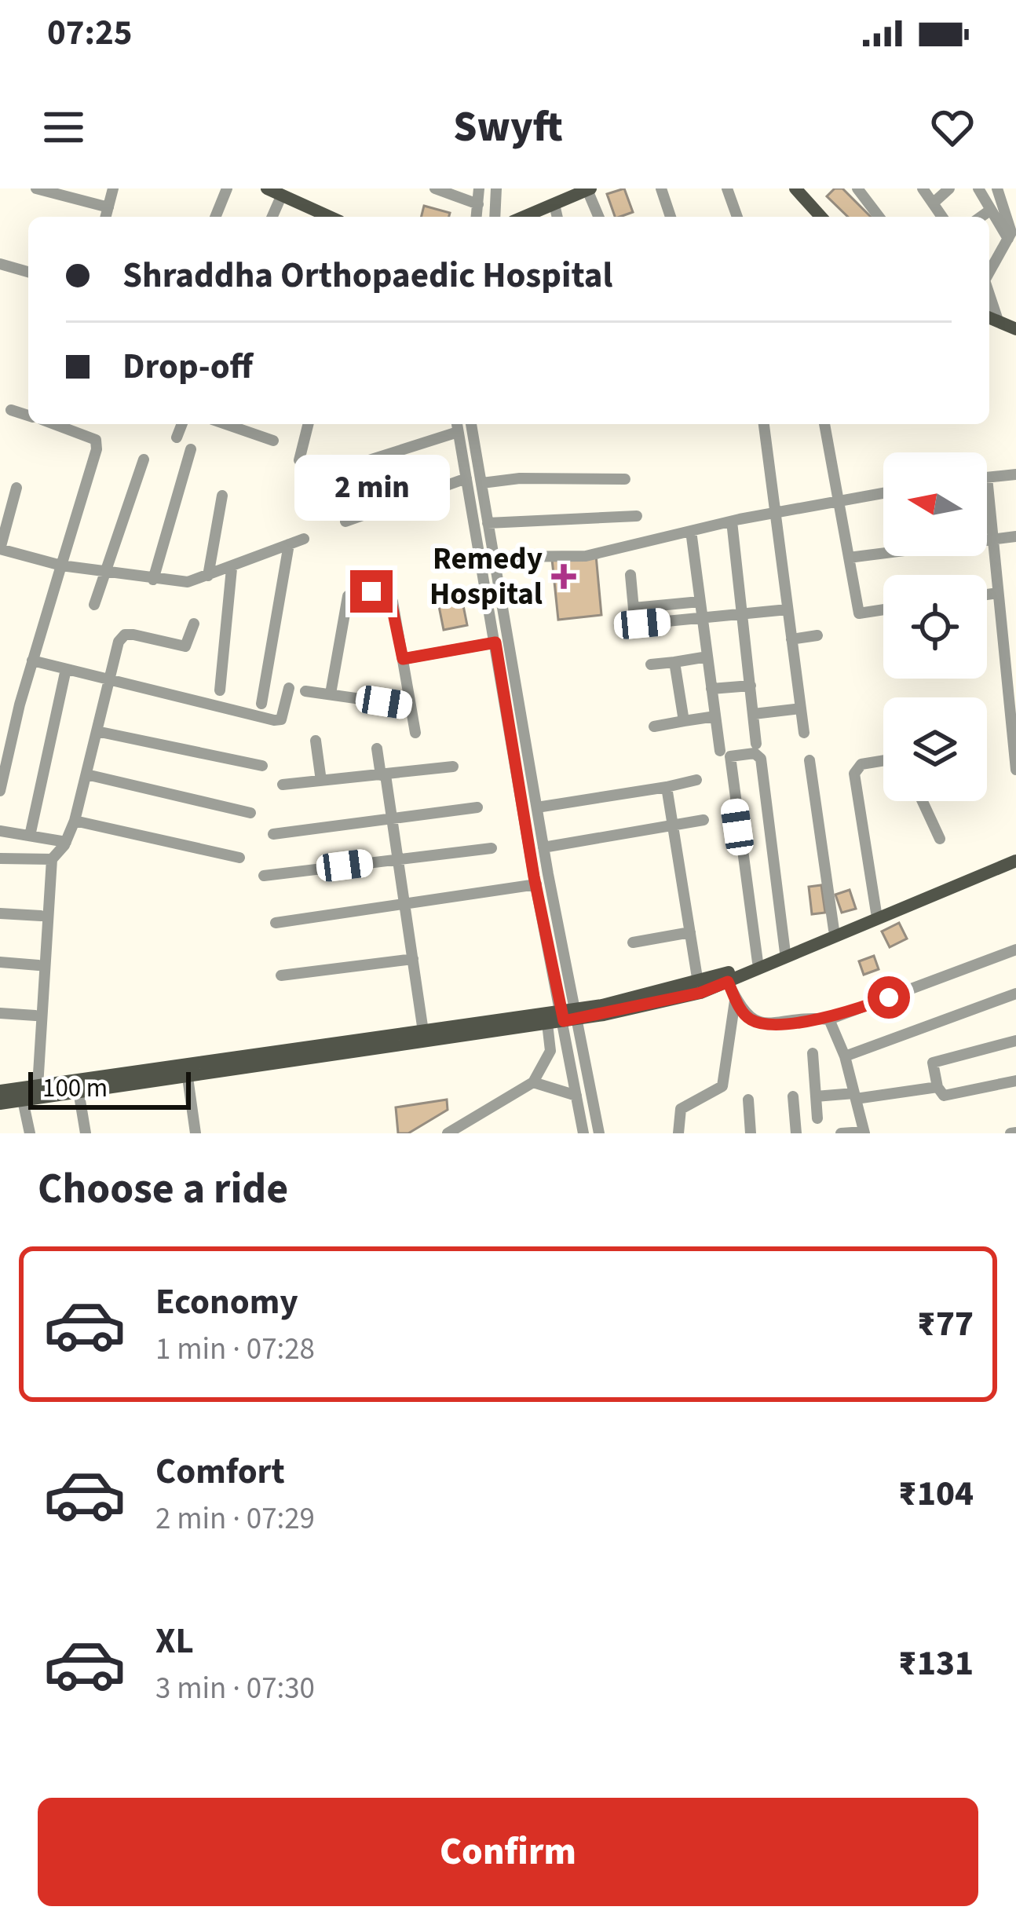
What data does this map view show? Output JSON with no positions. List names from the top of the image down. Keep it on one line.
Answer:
{"places":{"health":["Remedy Hospital"]},"scale_bar":"100 m","north":"left","page":{"status":"07:25","header":"Swyft","banner":["Shraddha Orthopaedic Hospital","Drop-off"],"bubble":"2 min","scale":"100 m","heading":"Choose a ride","list":[{"name":"Economy","note":"1 min · 07:28","value":"₹77"},{"name":"Comfort","note":"2 min · 07:29","value":"₹104"},{"name":"XL","note":"3 min · 07:30","value":"₹131"}],"buttons":"Confirm"}}
